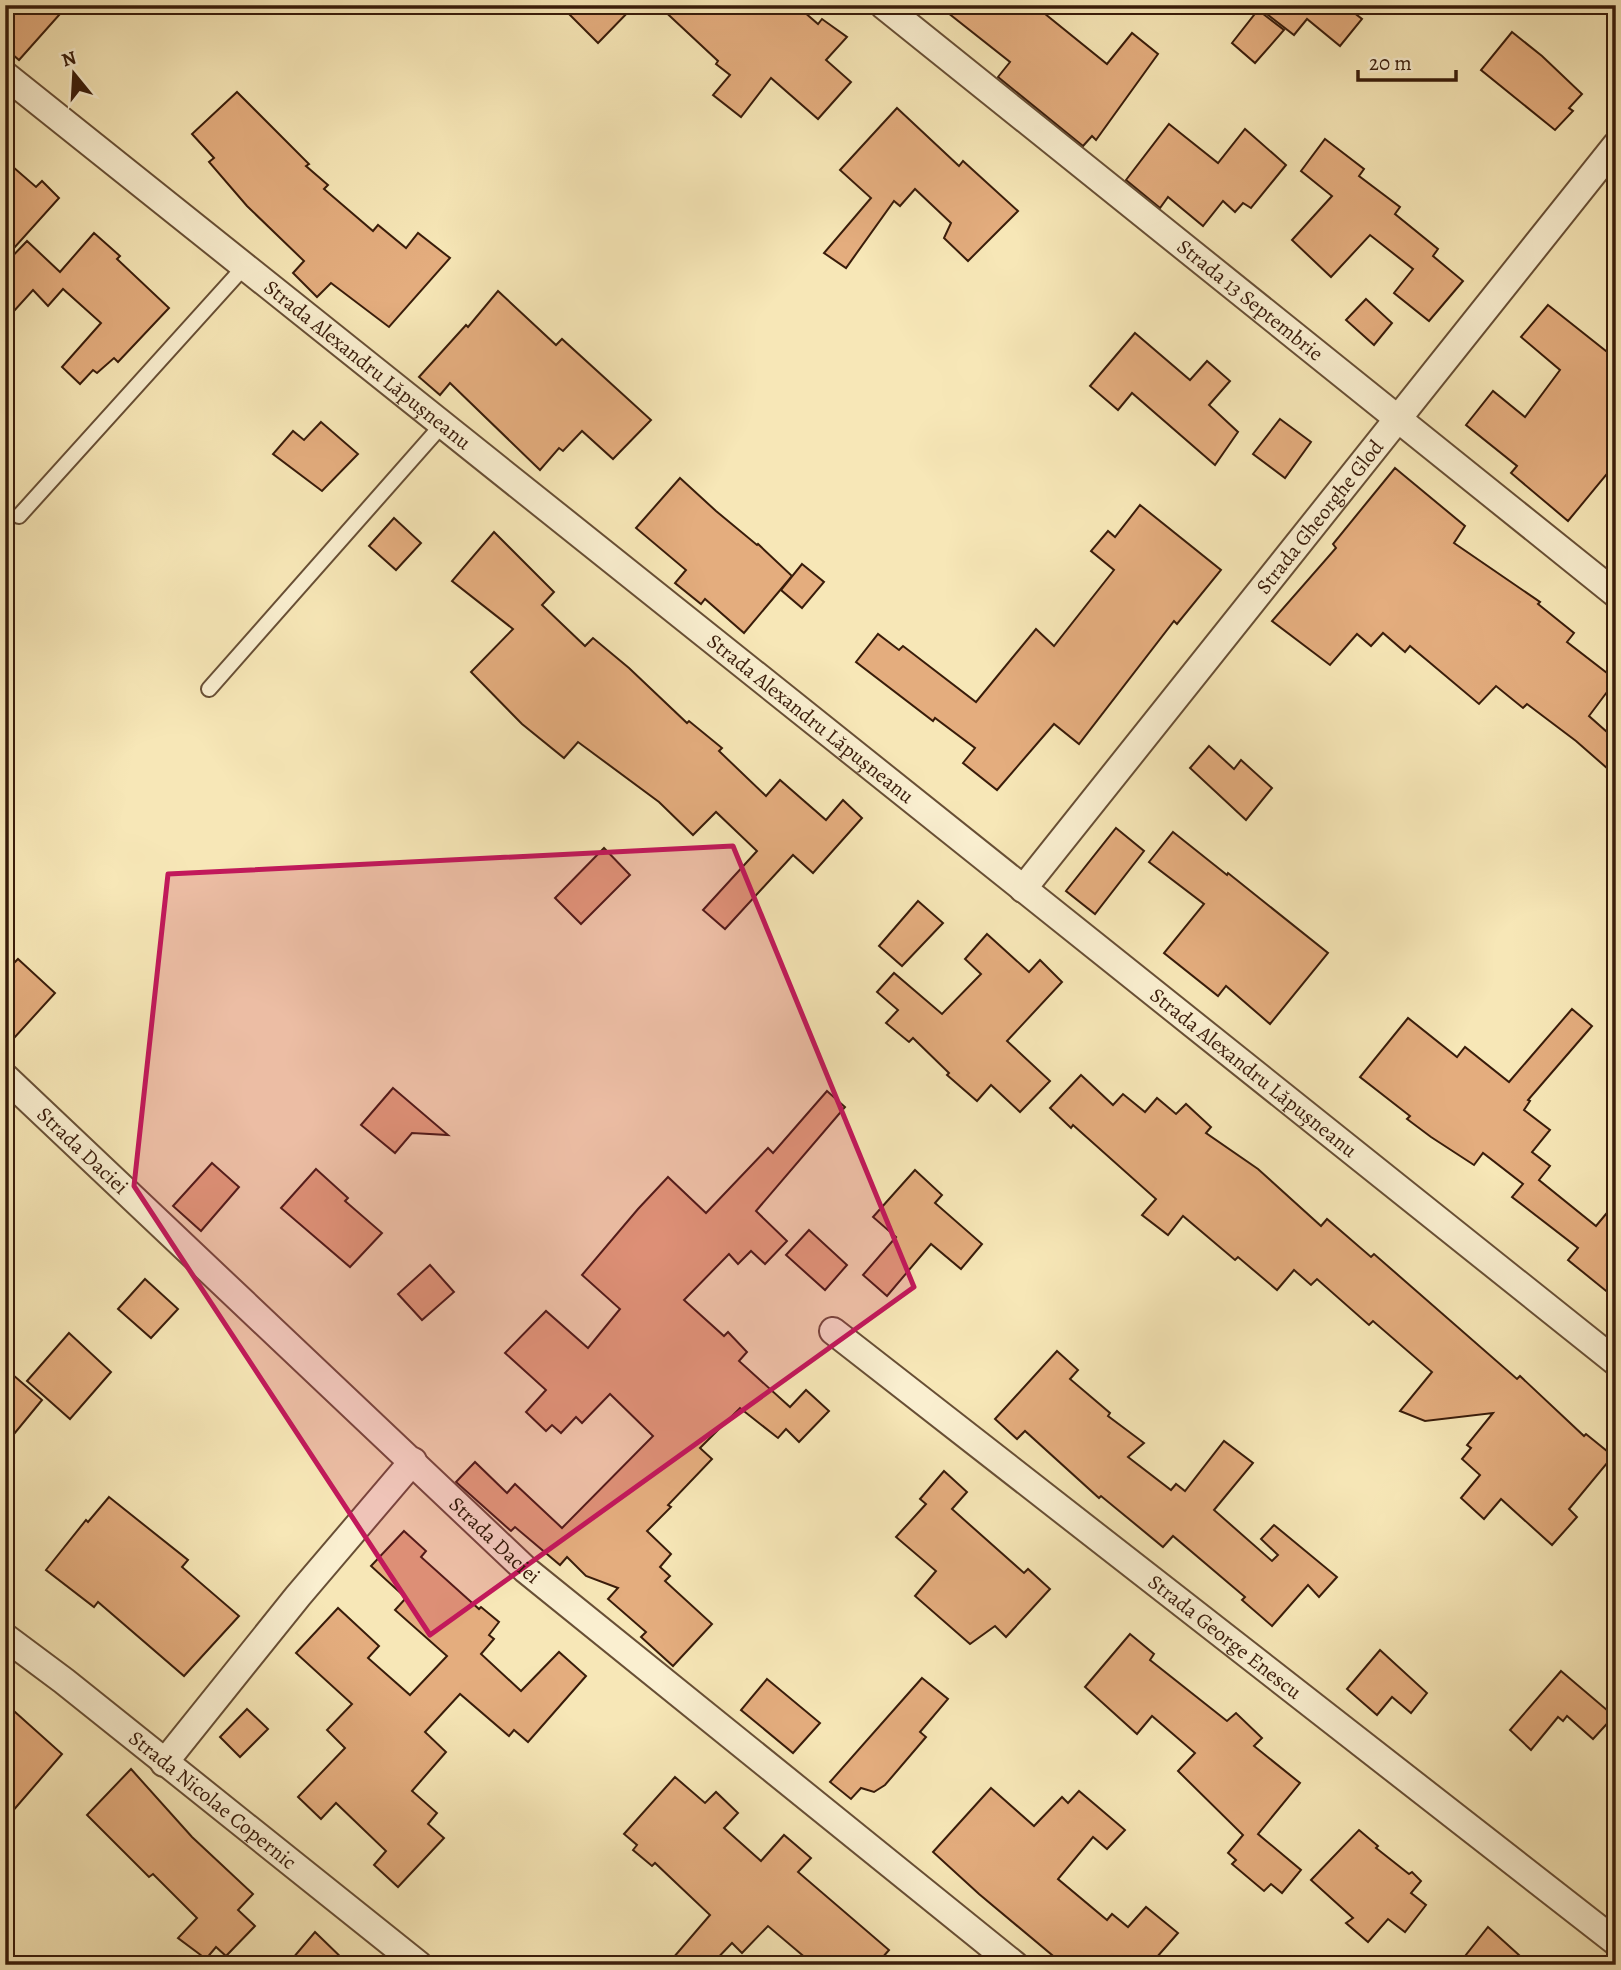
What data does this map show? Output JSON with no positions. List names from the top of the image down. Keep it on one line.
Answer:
{"streets":{"street":["Strada 13 Septembrie","Strada Alexandru Lăpușneanu","Strada Gheorghe Glod","Strada Daciei","Strada George Enescu","Strada Nicolae Copernic"]},"crossings":[["Strada 13 Septembrie","Strada Gheorghe Glod"],["Strada Alexandru Lăpușneanu","Strada Gheorghe Glod"]],"scale_bar":"20 m","north":"top"}
